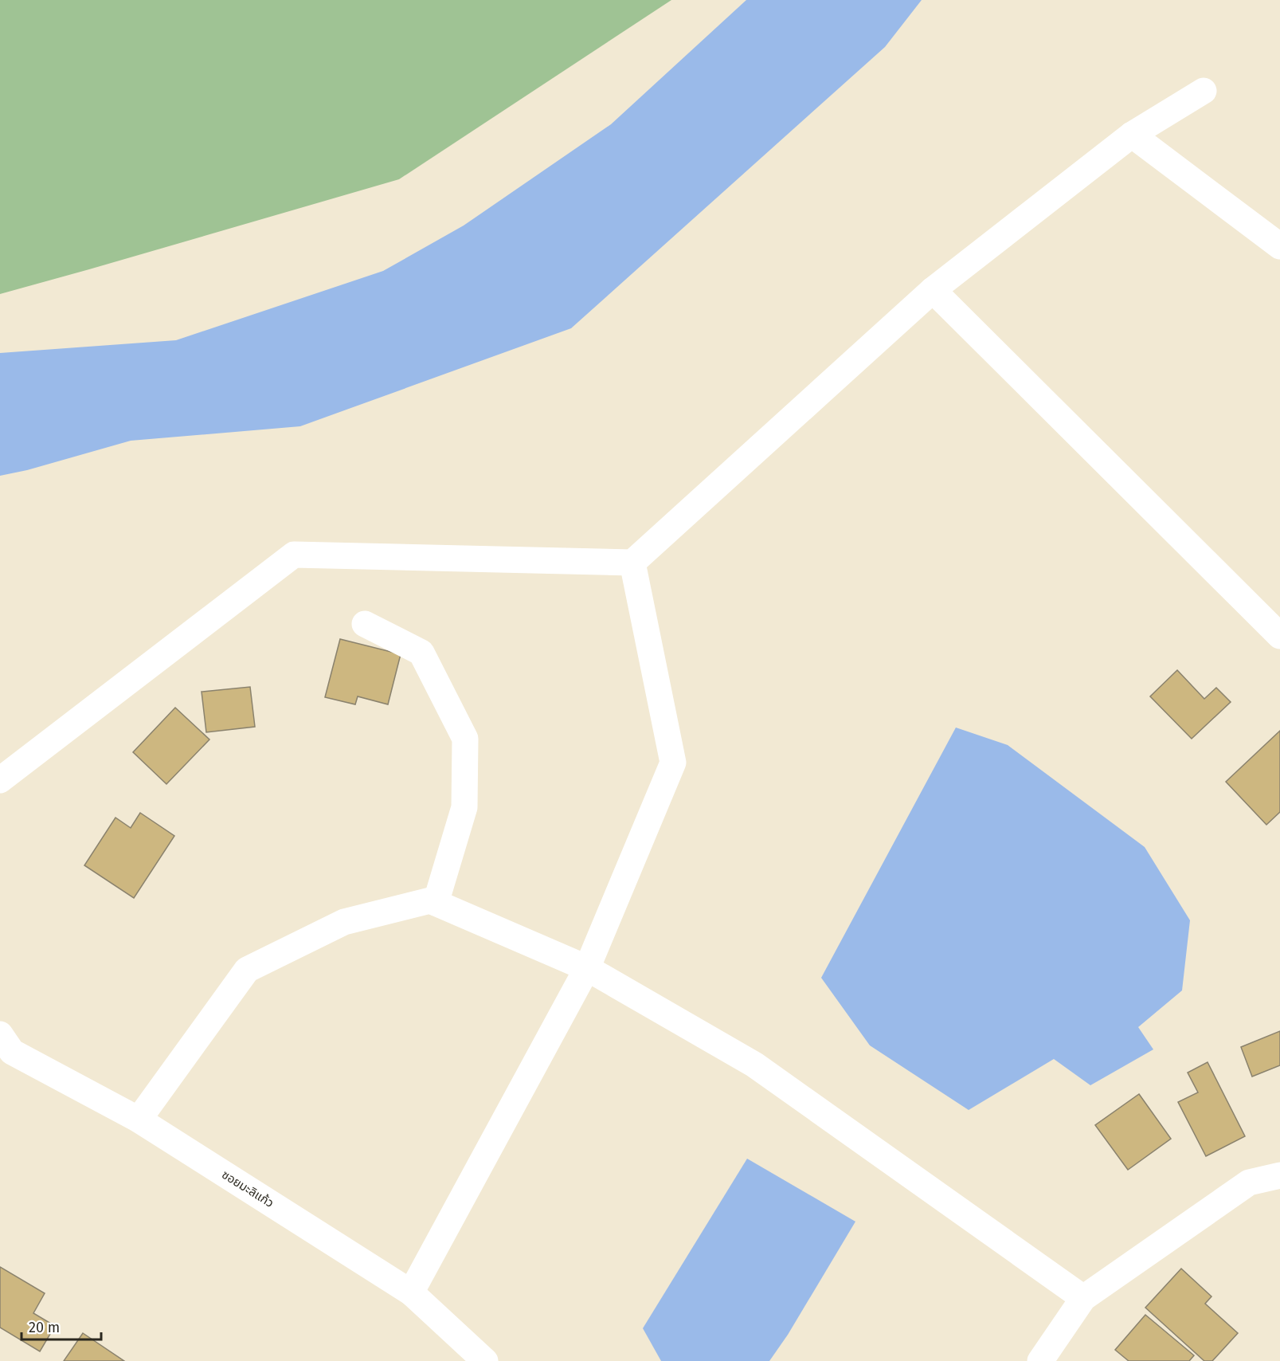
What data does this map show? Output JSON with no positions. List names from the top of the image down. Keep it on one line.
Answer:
{"streets":{"street":["ซอยมะลิแก้ว"]},"scale_bar":"20 m"}
